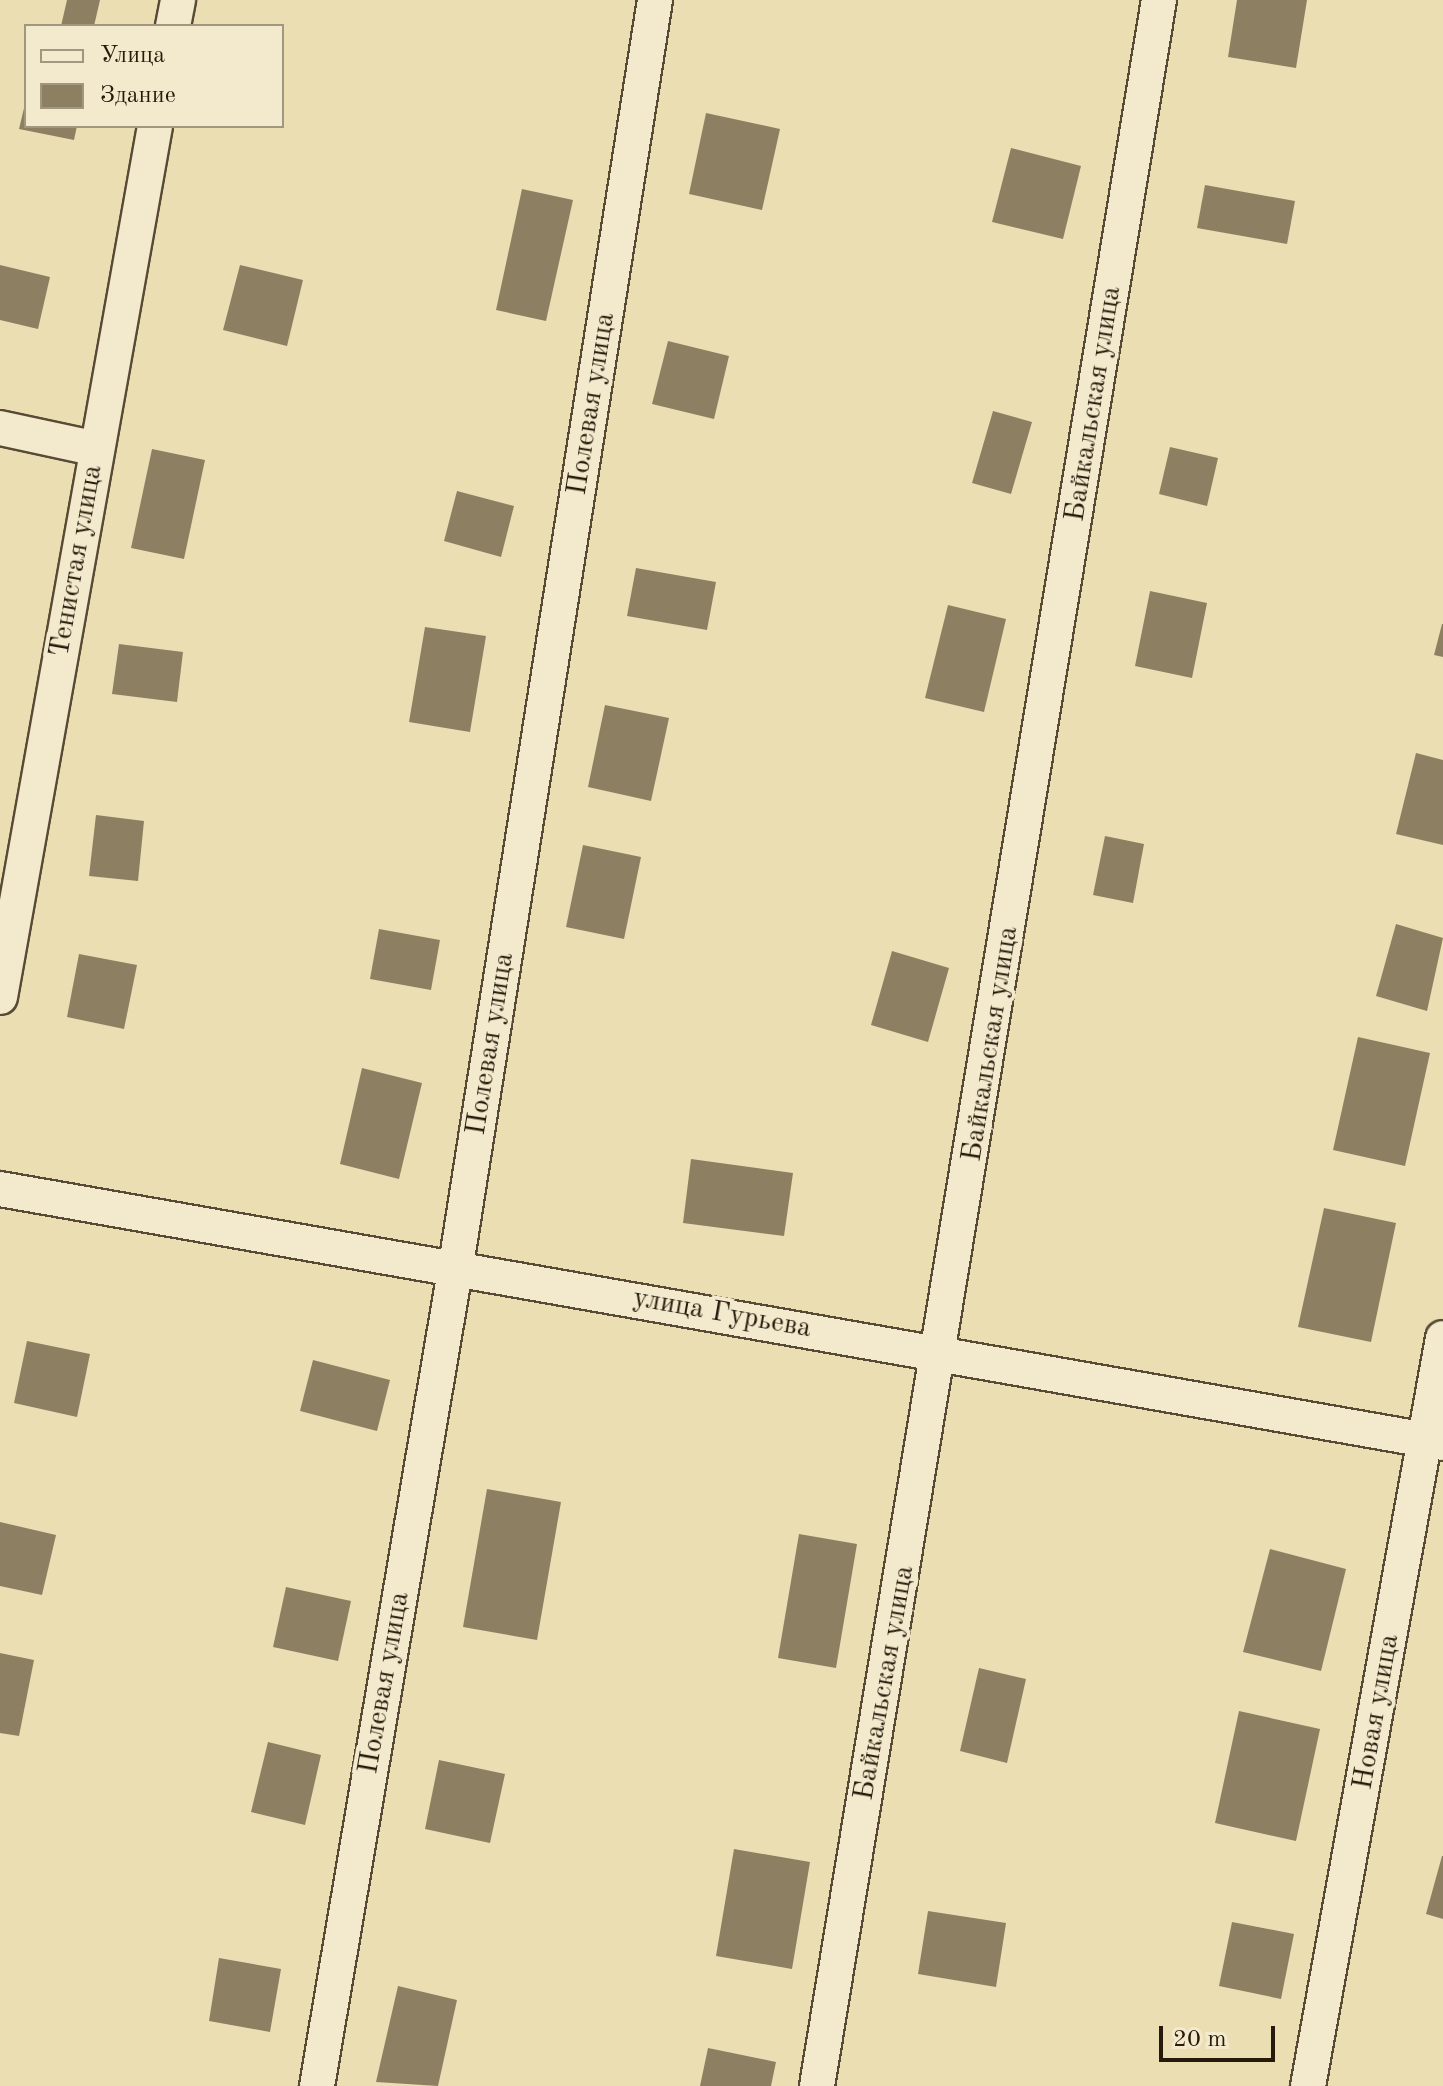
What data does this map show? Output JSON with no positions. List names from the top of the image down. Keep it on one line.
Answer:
{"streets":{"street":["Полевая улица","Байкальская улица","Тенистая улица","улица Гурьева","Новая улица"]},"crossings":[["Полевая улица","улица Гурьева"],["Байкальская улица","улица Гурьева"],["улица Гурьева","Новая улица"]],"legend":["Улица","Здание"],"scale_bar":"20 m"}
